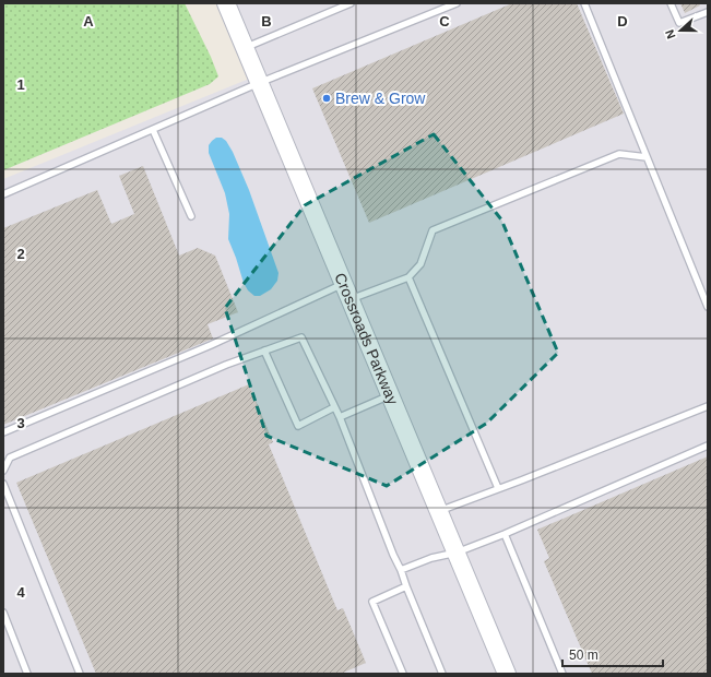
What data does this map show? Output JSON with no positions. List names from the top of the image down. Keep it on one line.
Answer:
{"streets":{"street":["Crossroads Parkway"]},"places":["Brew & Grow"],"scale_bar":"50 m","north":"left","grid":{"columns":["A","B","C","D"],"rows":["1","2","3","4"]}}
